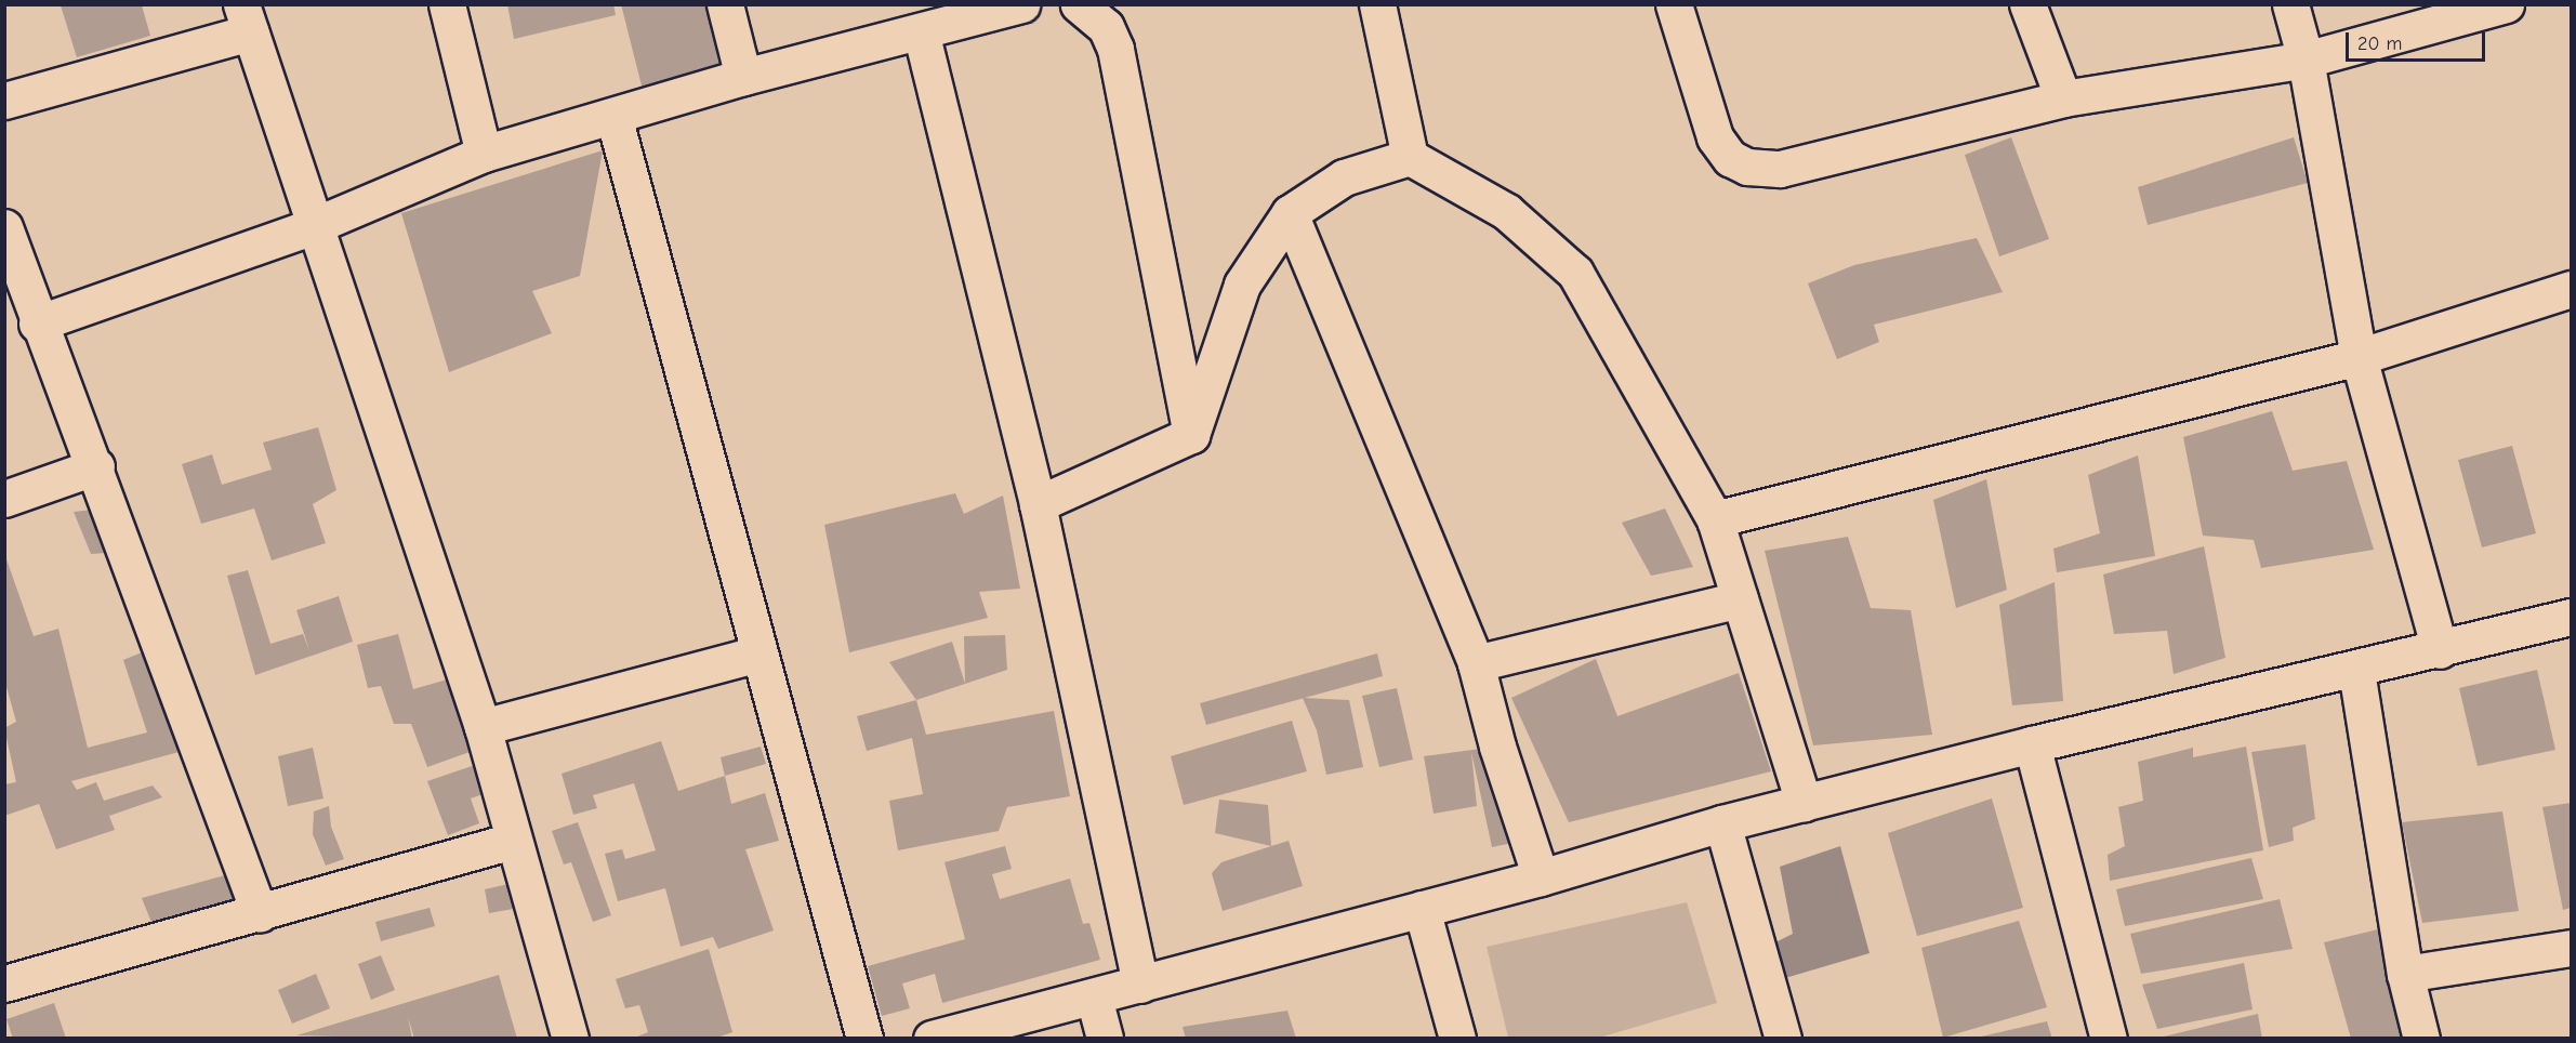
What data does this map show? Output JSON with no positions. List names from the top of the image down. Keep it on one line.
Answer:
{"scale_bar":"20 m"}
